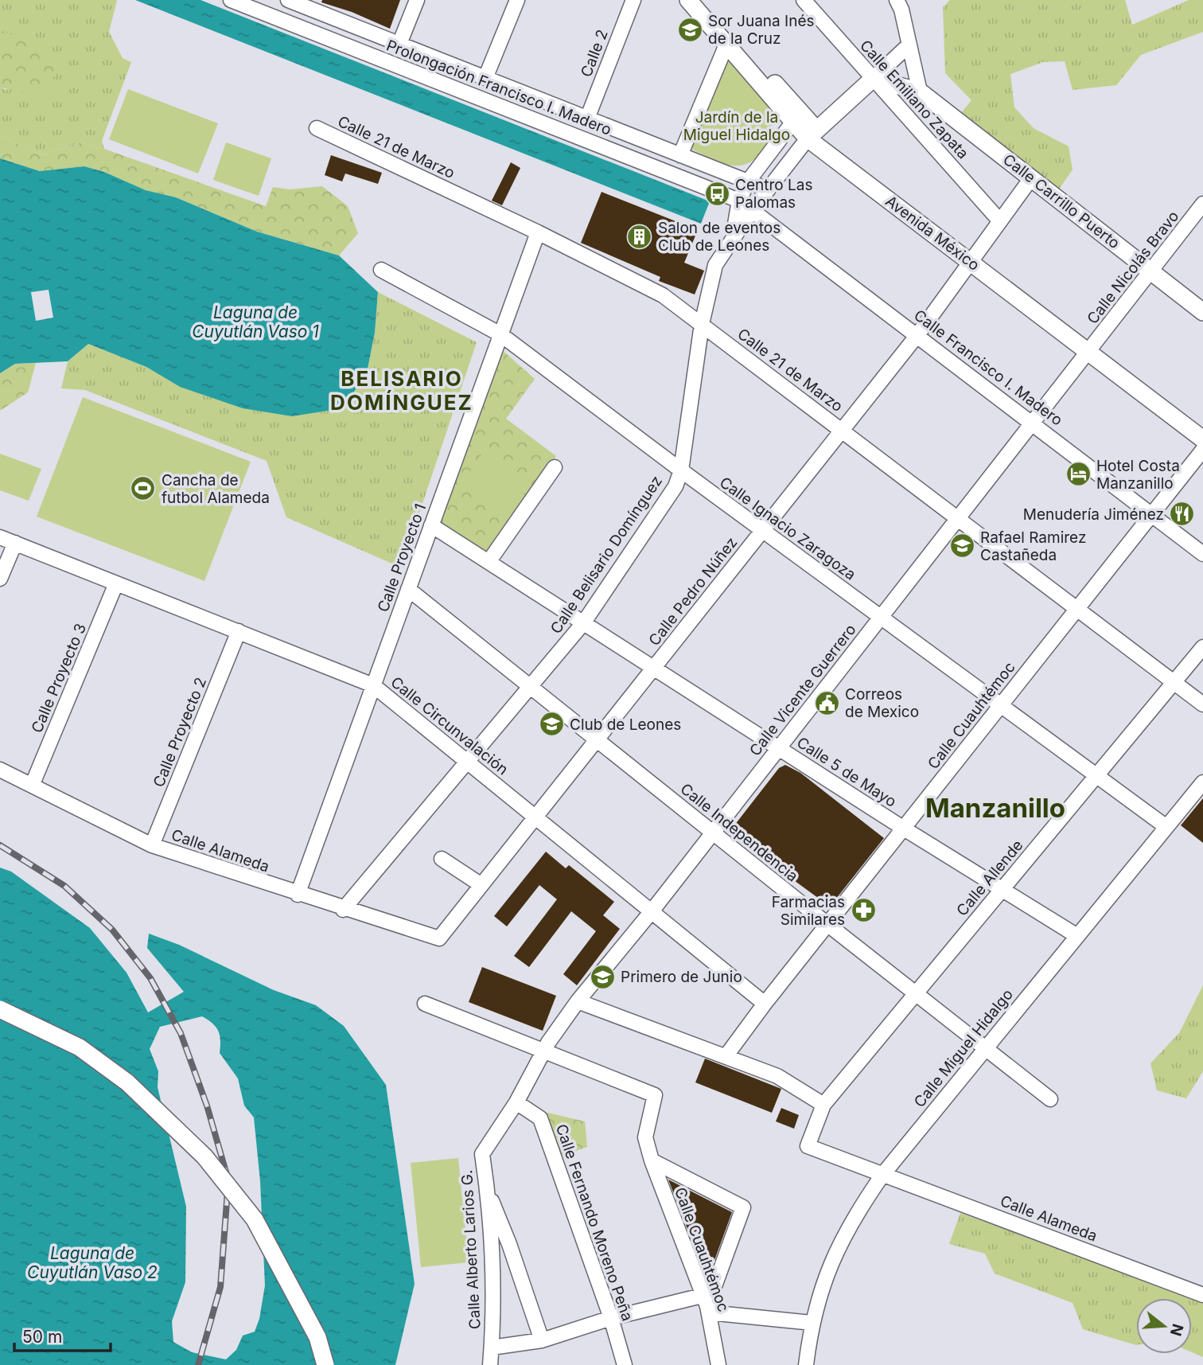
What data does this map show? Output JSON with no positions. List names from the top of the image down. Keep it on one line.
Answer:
{"streets":{"main road":["Calle Carrillo Puerto","Avenida México"],"street":["Calle 2","Prolongación Francisco I. Madero","Calle Emiliano Zapata","Calle 21 de Marzo","Calle Nicolás Bravo","Calle Francisco I. Madero","Calle Ignacio Zaragoza","Calle Belisario Domínguez","Calle Proyecto 1","Calle Pedro Núñez","Calle Proyecto 3","Calle Vicente Guerrero","Calle Cuauhtémoc","Calle Circunvalación","Calle Proyecto 2","Calle 5 de Mayo","Calle Independencia","Calle Alameda","Calle Allende","Calle Miguel Hidalgo","Calle Fernando Moreno Peña","Calle Alberto Larios G."]},"crossings":[["Calle 2","Prolongación Francisco I. Madero"],["Prolongación Francisco I. Madero","Calle Francisco I. Madero"],["Prolongación Francisco I. Madero","Calle Belisario Domínguez"],["Calle Emiliano Zapata","Calle Carrillo Puerto"],["Calle Emiliano Zapata","Calle Pedro Núñez"],["Calle 21 de Marzo","Calle Belisario Domínguez"],["Calle 21 de Marzo","Calle Proyecto 1"],["Calle 21 de Marzo","Calle Pedro Núñez"],["Calle 21 de Marzo","Calle Vicente Guerrero"],["Calle 21 de Marzo","Calle Cuauhtémoc"],["Calle 21 de Marzo","Calle Allende"],["Calle Carrillo Puerto","Calle Nicolás Bravo"],["Calle Carrillo Puerto","Calle Pedro Núñez"],["Avenida México","Calle Nicolás Bravo"],["Avenida México","Calle Belisario Domínguez"],["Avenida México","Calle Pedro Núñez"],["Avenida México","Calle Vicente Guerrero"],["Calle Nicolás Bravo","Calle Vicente Guerrero"],["Calle Francisco I. Madero","Calle Belisario Domínguez"],["Calle Francisco I. Madero","Calle Pedro Núñez"],["Calle Francisco I. Madero","Calle Vicente Guerrero"],["Calle Francisco I. Madero","Calle Cuauhtémoc"],["Calle Ignacio Zaragoza","Calle Belisario Domínguez"],["Calle Ignacio Zaragoza","Calle Proyecto 1"],["Calle Ignacio Zaragoza","Calle Pedro Núñez"],["Calle Ignacio Zaragoza","Calle Vicente Guerrero"],["Calle Ignacio Zaragoza","Calle Cuauhtémoc"],["Calle Ignacio Zaragoza","Calle Allende"],["Calle Ignacio Zaragoza","Calle Miguel Hidalgo"],["Calle Belisario Domínguez","Calle Circunvalación"],["Calle Belisario Domínguez","Calle 5 de Mayo"],["Calle Belisario Domínguez","Calle Independencia"],["Calle Belisario Domínguez","Calle Alameda"],["Calle Proyecto 1","Calle Circunvalación"],["Calle Proyecto 1","Calle 5 de Mayo"],["Calle Proyecto 1","Calle Independencia"],["Calle Proyecto 1","Calle Alameda"],["Calle Pedro Núñez","Calle Circunvalación"],["Calle Pedro Núñez","Calle 5 de Mayo"],["Calle Pedro Núñez","Calle Independencia"],["Calle Pedro Núñez","Calle Alameda"],["Calle Proyecto 3","Calle Circunvalación"],["Calle Proyecto 3","Calle Alameda"],["Calle Vicente Guerrero","Calle Cuauhtémoc"],["Calle Vicente Guerrero","Calle Circunvalación"],["Calle Vicente Guerrero","Calle 5 de Mayo"],["Calle Vicente Guerrero","Calle Independencia"],["Calle Vicente Guerrero","Calle Alberto Larios G."],["Calle Cuauhtémoc","Calle Circunvalación"],["Calle Cuauhtémoc","Calle 5 de Mayo"],["Calle Cuauhtémoc","Calle Independencia"],["Calle Cuauhtémoc","Calle Alberto Larios G."],["Calle Circunvalación","Calle Proyecto 2"],["Calle Proyecto 2","Calle Alameda"],["Calle 5 de Mayo","Calle Allende"],["Calle 5 de Mayo","Calle Miguel Hidalgo"],["Calle Independencia","Calle Allende"],["Calle Independencia","Calle Miguel Hidalgo"],["Calle Alameda","Calle Allende"],["Calle Alameda","Calle Miguel Hidalgo"],["Calle Fernando Moreno Peña","Calle Alberto Larios G."]],"districts":["BELISARIO DOMÍNGUEZ","Manzanillo"],"water":["Laguna de Cuyutlán Vaso 1","Laguna de Cuyutlán Vaso 2"],"parks":["Jardín de la Miguel Hidalgo"],"places":{"school or university":["Sor Juana Inés de la Cruz","Rafael Ramirez Castañeda","Club de Leones","Primero de Junio"],"bus stop":["Centro Las Palomas"],"building":["Salon de eventos Club de Leones"],"hotel":["Hotel Costa Manzanillo"],"sports":["Cancha de futbol Alameda"],"restaurant":["Menudería Jiménez"],"public building":["Correos de Mexico"],"pharmacy":["Farmacias Similares"]},"scale_bar":"50 m","north":"right"}
